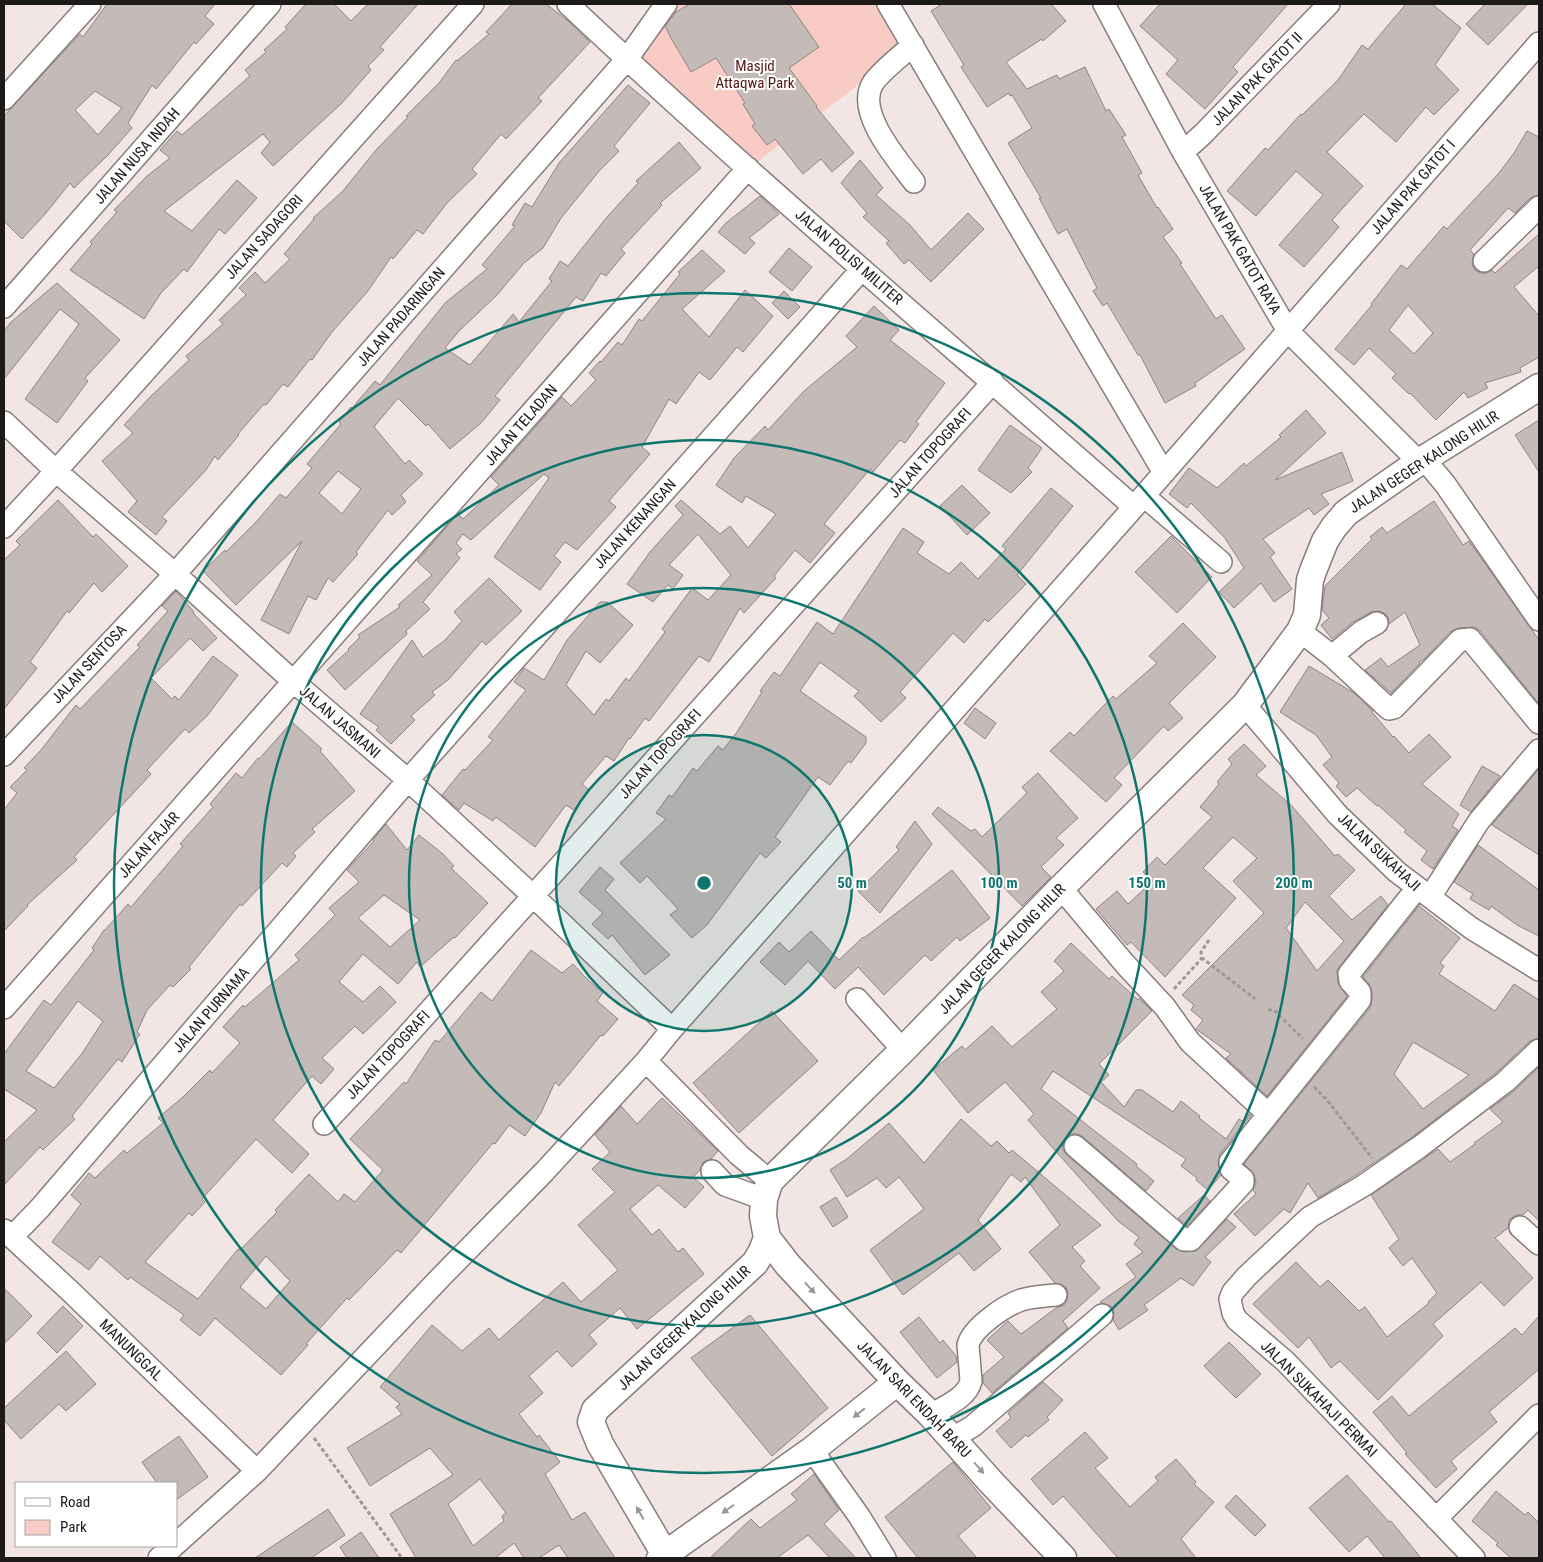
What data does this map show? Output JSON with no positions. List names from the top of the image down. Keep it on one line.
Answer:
{"streets":{"main road":["JALAN GEGER KALONG HILIR","JALAN SARI ENDAH BARU"],"street":["JALAN PAK GATOT II","JALAN NUSA INDAH","JALAN PAK GATOT I","JALAN SADAGORI","JALAN PAK GATOT RAYA","JALAN POLISI MILITER","JALAN PADARINGAN","JALAN TELADAN","JALAN TOPOGRAFI","JALAN KENANGAN","JALAN SENTOSA","JALAN JASMANI","JALAN FAJAR","JALAN SUKAHAJI","JALAN PURNAMA","MANUNGGAL","JALAN SUKAHAJI PERMAI"]},"crossings":[["JALAN PAK GATOT II","JALAN PAK GATOT RAYA"],["JALAN PAK GATOT I","JALAN PAK GATOT RAYA"],["JALAN PAK GATOT I","JALAN POLISI MILITER"],["JALAN PAK GATOT I","JALAN JASMANI"],["JALAN PAK GATOT I","MANUNGGAL"],["JALAN SADAGORI","JALAN JASMANI"],["JALAN PAK GATOT RAYA","JALAN GEGER KALONG HILIR"],["JALAN POLISI MILITER","JALAN PADARINGAN"],["JALAN POLISI MILITER","JALAN TELADAN"],["JALAN POLISI MILITER","JALAN TOPOGRAFI"],["JALAN POLISI MILITER","JALAN KENANGAN"],["JALAN PADARINGAN","JALAN SENTOSA"],["JALAN PADARINGAN","JALAN JASMANI"],["JALAN TELADAN","JALAN JASMANI"],["JALAN TELADAN","JALAN FAJAR"],["JALAN TOPOGRAFI","JALAN JASMANI"],["JALAN GEGER KALONG HILIR","JALAN SUKAHAJI"],["JALAN GEGER KALONG HILIR","JALAN SARI ENDAH BARU"],["JALAN KENANGAN","JALAN JASMANI"],["JALAN KENANGAN","JALAN PURNAMA"],["JALAN SENTOSA","JALAN JASMANI"],["JALAN JASMANI","JALAN FAJAR"],["JALAN JASMANI","JALAN PURNAMA"],["JALAN PURNAMA","MANUNGGAL"]],"one_way":["JALAN SARI ENDAH BARU"],"parks":["Masjid Attaqwa Park"],"legend":["Road","Park"],"rings":["50 m","100 m","150 m","200 m"]}
